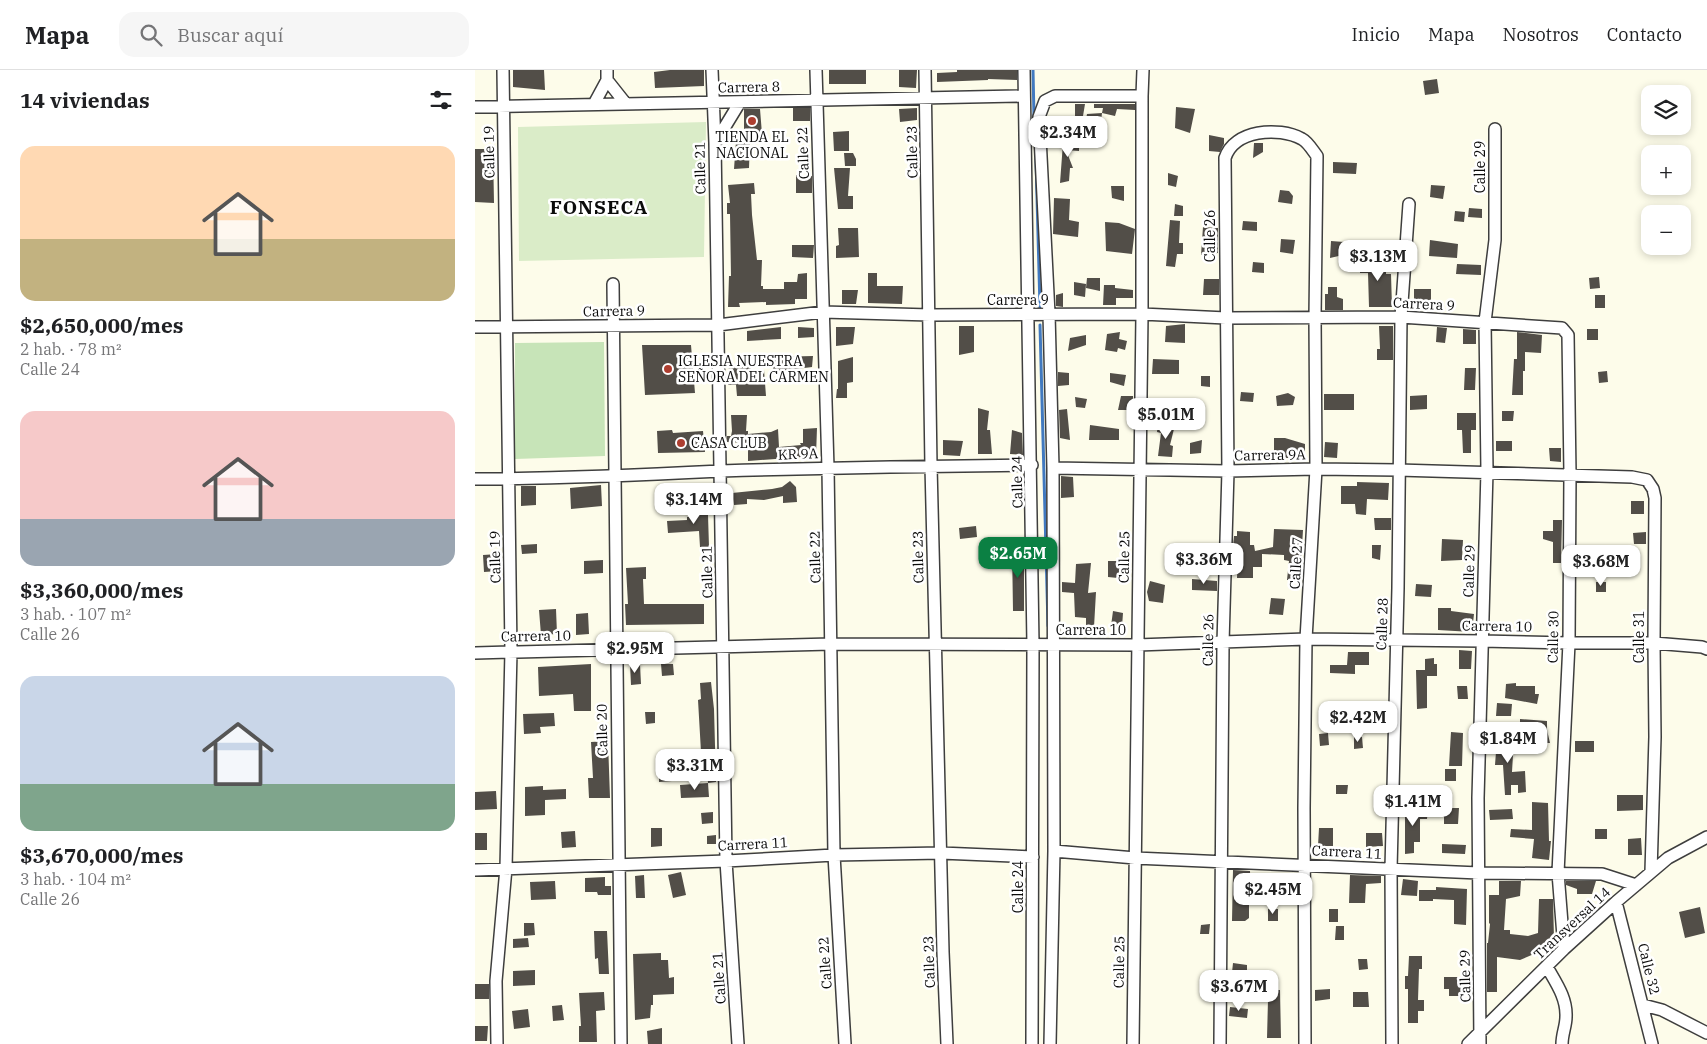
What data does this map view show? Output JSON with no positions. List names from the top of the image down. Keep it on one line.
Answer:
{"streets":{"street":["Carrera 8","Calle 19","Calle 23","Calle 22","Calle 29","Calle 21","Calle 26","Carrera 9","KR 9A","Carrera 9A","Calle 24","Calle 25","Calle 27","Calle 28","Carrera 10","Calle 30","Calle 31","Calle 20","Carrera 11","Transversal 14","Calle 32"]},"crossings":[["Carrera 8","Calle 19"],["Carrera 8","Calle 23"],["Carrera 8","Calle 22"],["Carrera 8","Calle 21"],["Carrera 8","Calle 24"],["Calle 19","Carrera 9"],["Calle 19","KR 9A"],["Calle 19","Carrera 10"],["Calle 19","Carrera 11"],["Calle 23","Carrera 9"],["Calle 23","KR 9A"],["Calle 23","Carrera 10"],["Calle 23","Carrera 11"],["Calle 22","Carrera 9"],["Calle 22","KR 9A"],["Calle 22","Carrera 10"],["Calle 22","Carrera 11"],["Calle 29","Carrera 9"],["Calle 29","Carrera 9A"],["Calle 29","Carrera 10"],["Calle 29","Carrera 11"],["Calle 29","Transversal 14"],["Calle 21","Carrera 9"],["Calle 21","KR 9A"],["Calle 21","Carrera 10"],["Calle 21","Carrera 11"],["Calle 26","Carrera 9"],["Calle 26","Carrera 9A"],["Calle 26","Calle 27"],["Calle 26","Carrera 10"],["Calle 26","Carrera 11"],["Carrera 9","Calle 24"],["Carrera 9","Calle 25"],["Carrera 9","Calle 27"],["Carrera 9","Calle 28"],["Carrera 9","Calle 30"],["Carrera 9","Calle 20"],["KR 9A","Calle 24"],["KR 9A","Calle 20"],["Carrera 9A","Calle 25"],["Carrera 9A","Calle 27"],["Carrera 9A","Calle 28"],["Calle 24","Carrera 10"],["Calle 24","Carrera 11"],["Calle 25","Carrera 10"],["Calle 25","Carrera 11"],["Calle 27","Carrera 10"],["Calle 27","Carrera 11"],["Calle 28","Carrera 10"],["Calle 28","Carrera 11"],["Carrera 10","Calle 30"],["Carrera 10","Calle 31"],["Carrera 10","Calle 20"],["Calle 30","Calle 31"],["Calle 30","Carrera 11"],["Calle 30","Transversal 14"],["Calle 31","Transversal 14"],["Calle 20","Carrera 11"],["Carrera 11","Transversal 14"],["Transversal 14","Calle 32"]],"districts":["FONSECA"],"places":["TIENDA EL NACIONAL","IGLESIA NUESTRA SEÑORA DEL CARMEN","CASA CLUB"],"page":{"header":"Mapa","search":"Buscar aquí","nav":["Inicio","Mapa","Nosotros","Contacto"],"heading":"14 viviendas","map_buttons":["+","−"],"price":["$2.34M","$3.13M","$5.01M","$3.14M","$2.65M","$3.36M","$3.68M","$2.95M","$2.42M","$1.84M","$3.31M","$1.41M","$2.45M","$3.67M"],"list":[{"name":"$2,650,000/mes","note":"2 hab. · 78 m² · Calle 24"},{"name":"$3,360,000/mes","note":"3 hab. · 107 m² · Calle 26"},{"name":"$3,670,000/mes","note":"3 hab. · 104 m² · Calle 26"}]}}
